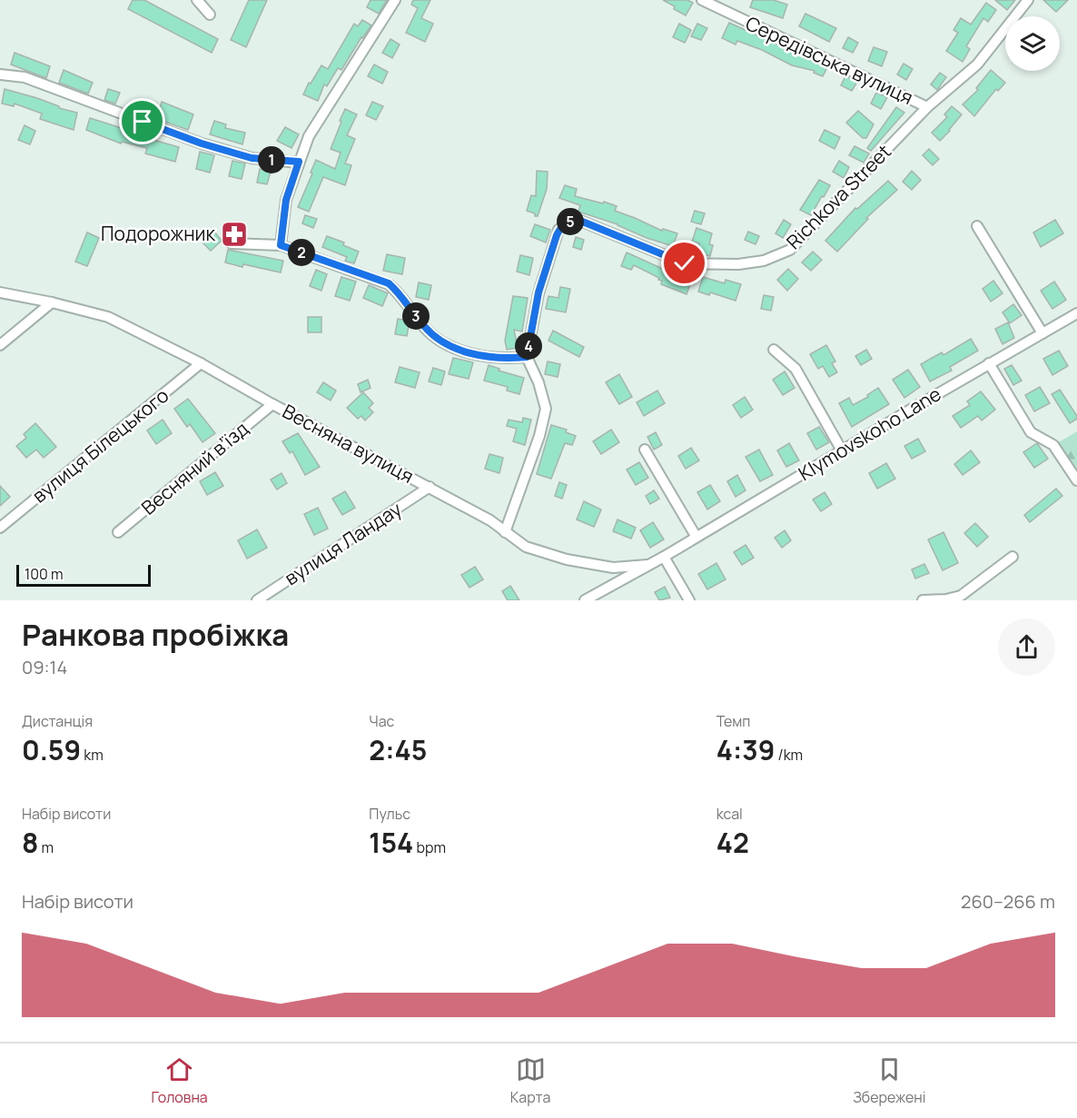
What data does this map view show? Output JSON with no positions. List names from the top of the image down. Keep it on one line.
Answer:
{"streets":{"street":["Середівська вулиця","Richkova Street","Klymovskoho Lane","Весняна вулиця","вулиця Білецького","Весняний вʼїзд","вулиця Ландау"]},"crossings":[["Середівська вулиця","Richkova Street"],["Klymovskoho Lane","Весняна вулиця"],["Весняна вулиця","вулиця Білецького"],["Весняна вулиця","Весняний вʼїзд"],["Весняна вулиця","вулиця Ландау"]],"places":{"pharmacy":["Подорожник"]},"scale_bar":"100 m","page":{"pins":["1","5","2","3","4"],"scale":"100 m","heading":["Ранкова пробіжка","09:14"],"stats":[["Дистанція","0.59 km"],["Час","2:45"],["Темп","4:39 /km"],["Набір висоти","8 m"],["Пульс","154 bpm"],["kcal","42"]],"chart":["Набір висоти","260–266 m"],"tabs":["Головна","Карта","Збережені"]}}
